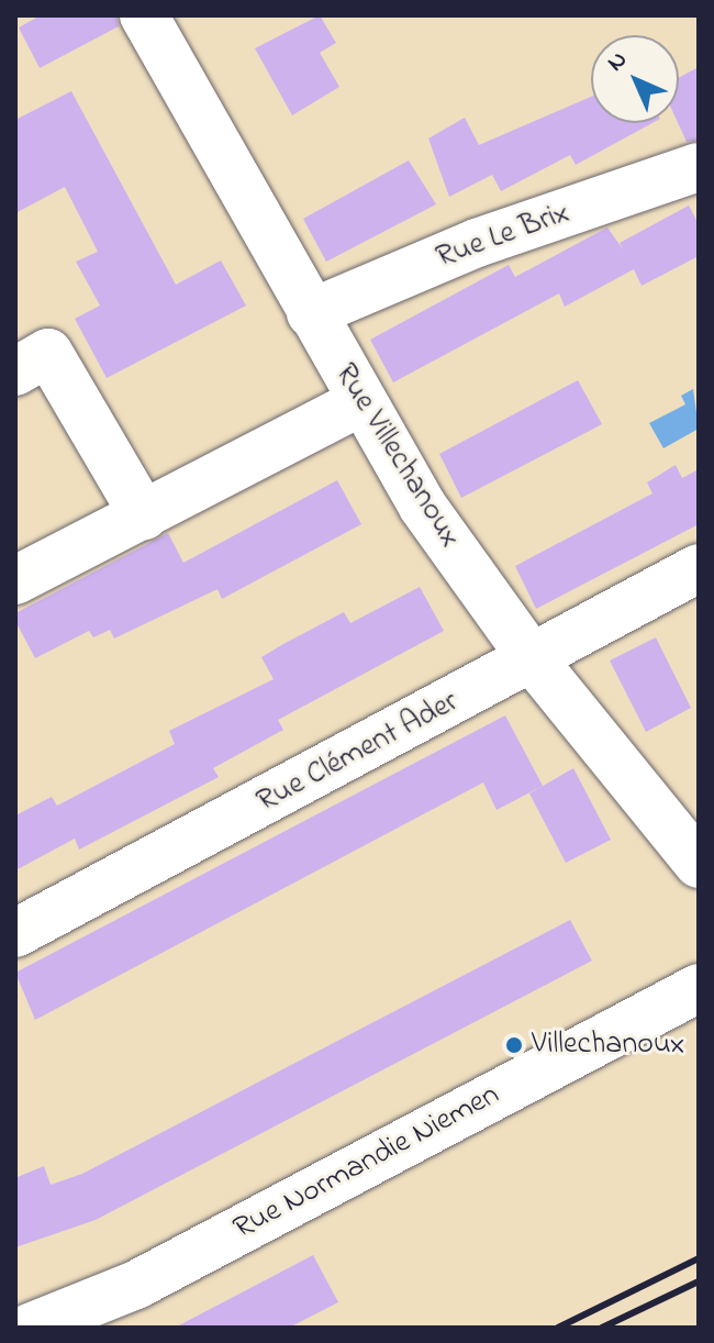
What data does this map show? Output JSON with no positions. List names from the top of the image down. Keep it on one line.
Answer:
{"streets":{"street":["Rue Le Brix","Rue Villechanoux","Rue Clément Ader","Rue Normandie Niemen"]},"crossings":[["Rue Le Brix","Rue Villechanoux"],["Rue Villechanoux","Rue Clément Ader"]],"places":["Villechanoux"],"north":"top left"}
